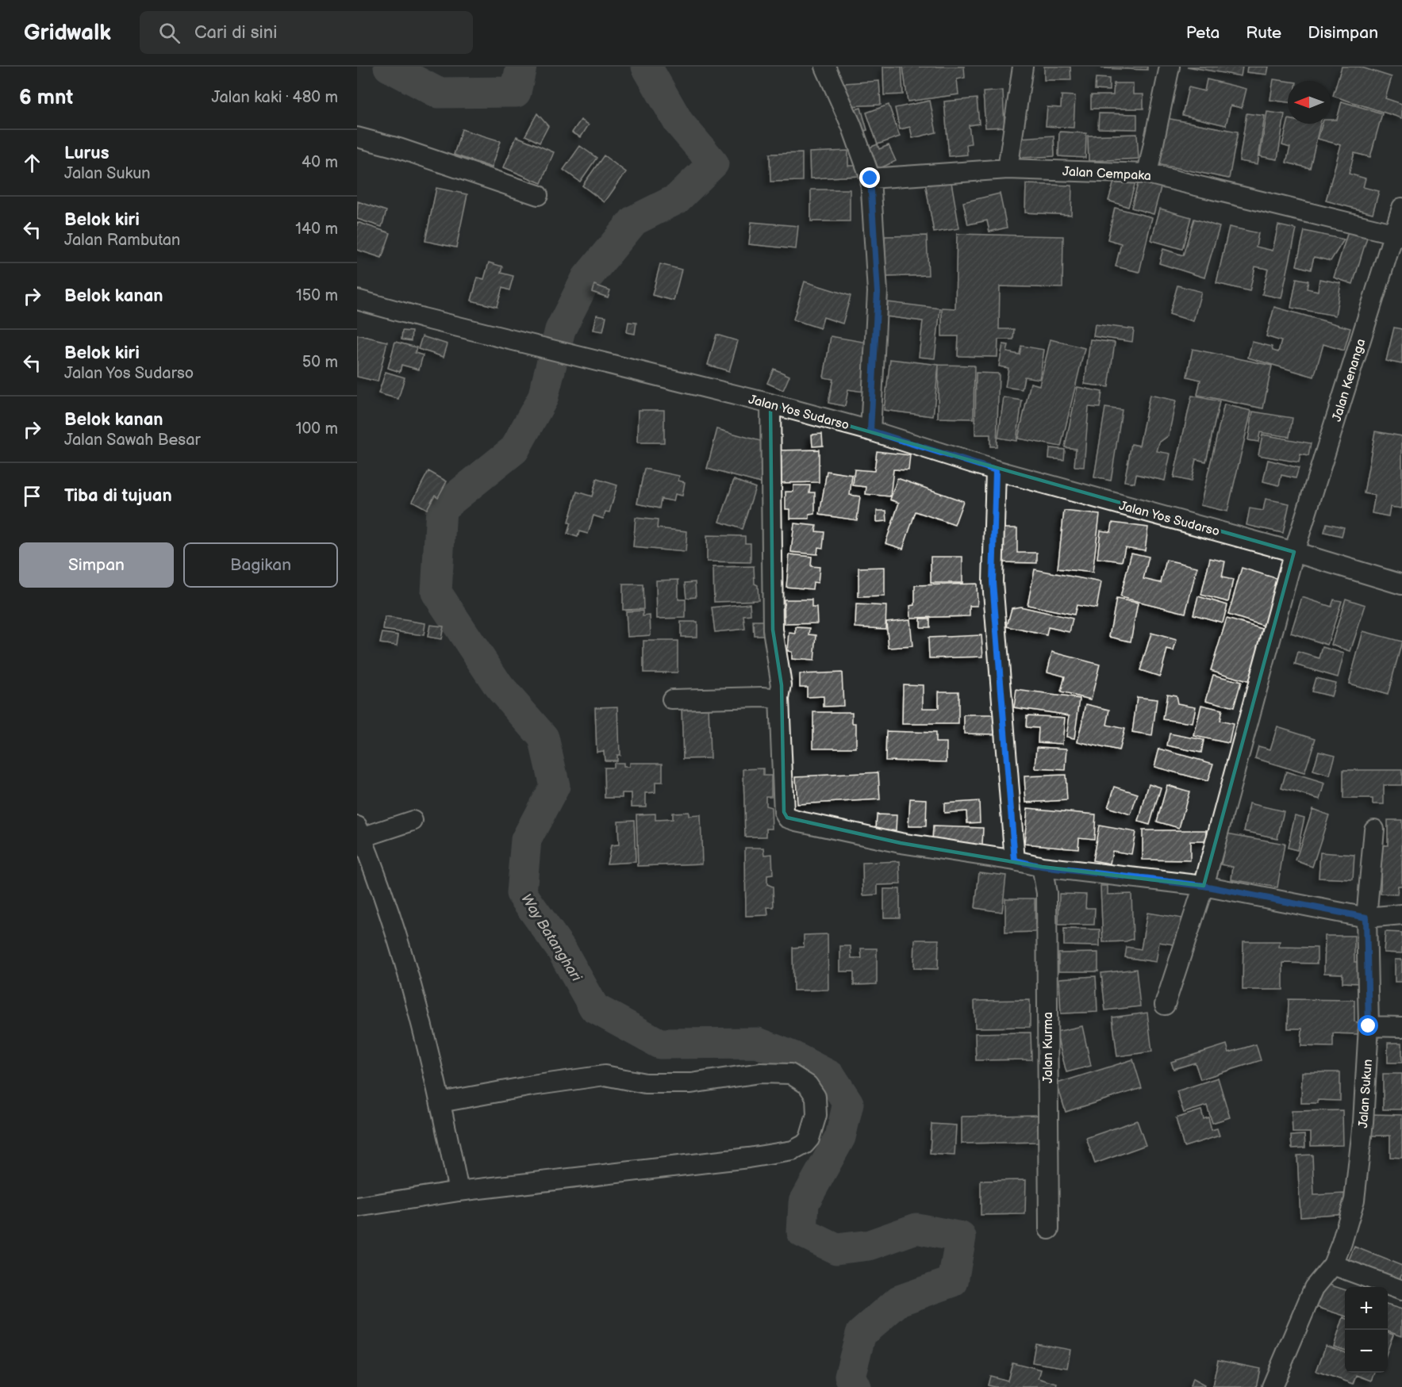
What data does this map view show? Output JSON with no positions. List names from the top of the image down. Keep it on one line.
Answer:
{"streets":{"street":["Jalan Cempaka","Jalan Kenanga","Jalan Yos Sudarso","Jalan Kurma","Jalan Sukun"]},"crossings":[["Jalan Cempaka","Jalan Kenanga"],["Jalan Kenanga","Jalan Yos Sudarso"]],"water":["Way Batanghari"],"north":"left","page":{"header":"Gridwalk","search":"Cari di sini","nav":["Peta","Rute","Disimpan"],"heading":["6 mnt","Jalan kaki · 480 m"],"list":[["Lurus","Jalan Sukun","40 m"],["Belok kiri","Jalan Rambutan","140 m"],["Belok kanan","150 m"],["Belok kiri","Jalan Yos Sudarso","50 m"],["Belok kanan","Jalan Sawah Besar","100 m"],"Tiba di tujuan"],"buttons":["Simpan","Bagikan"],"map_buttons":["+","−"]}}
